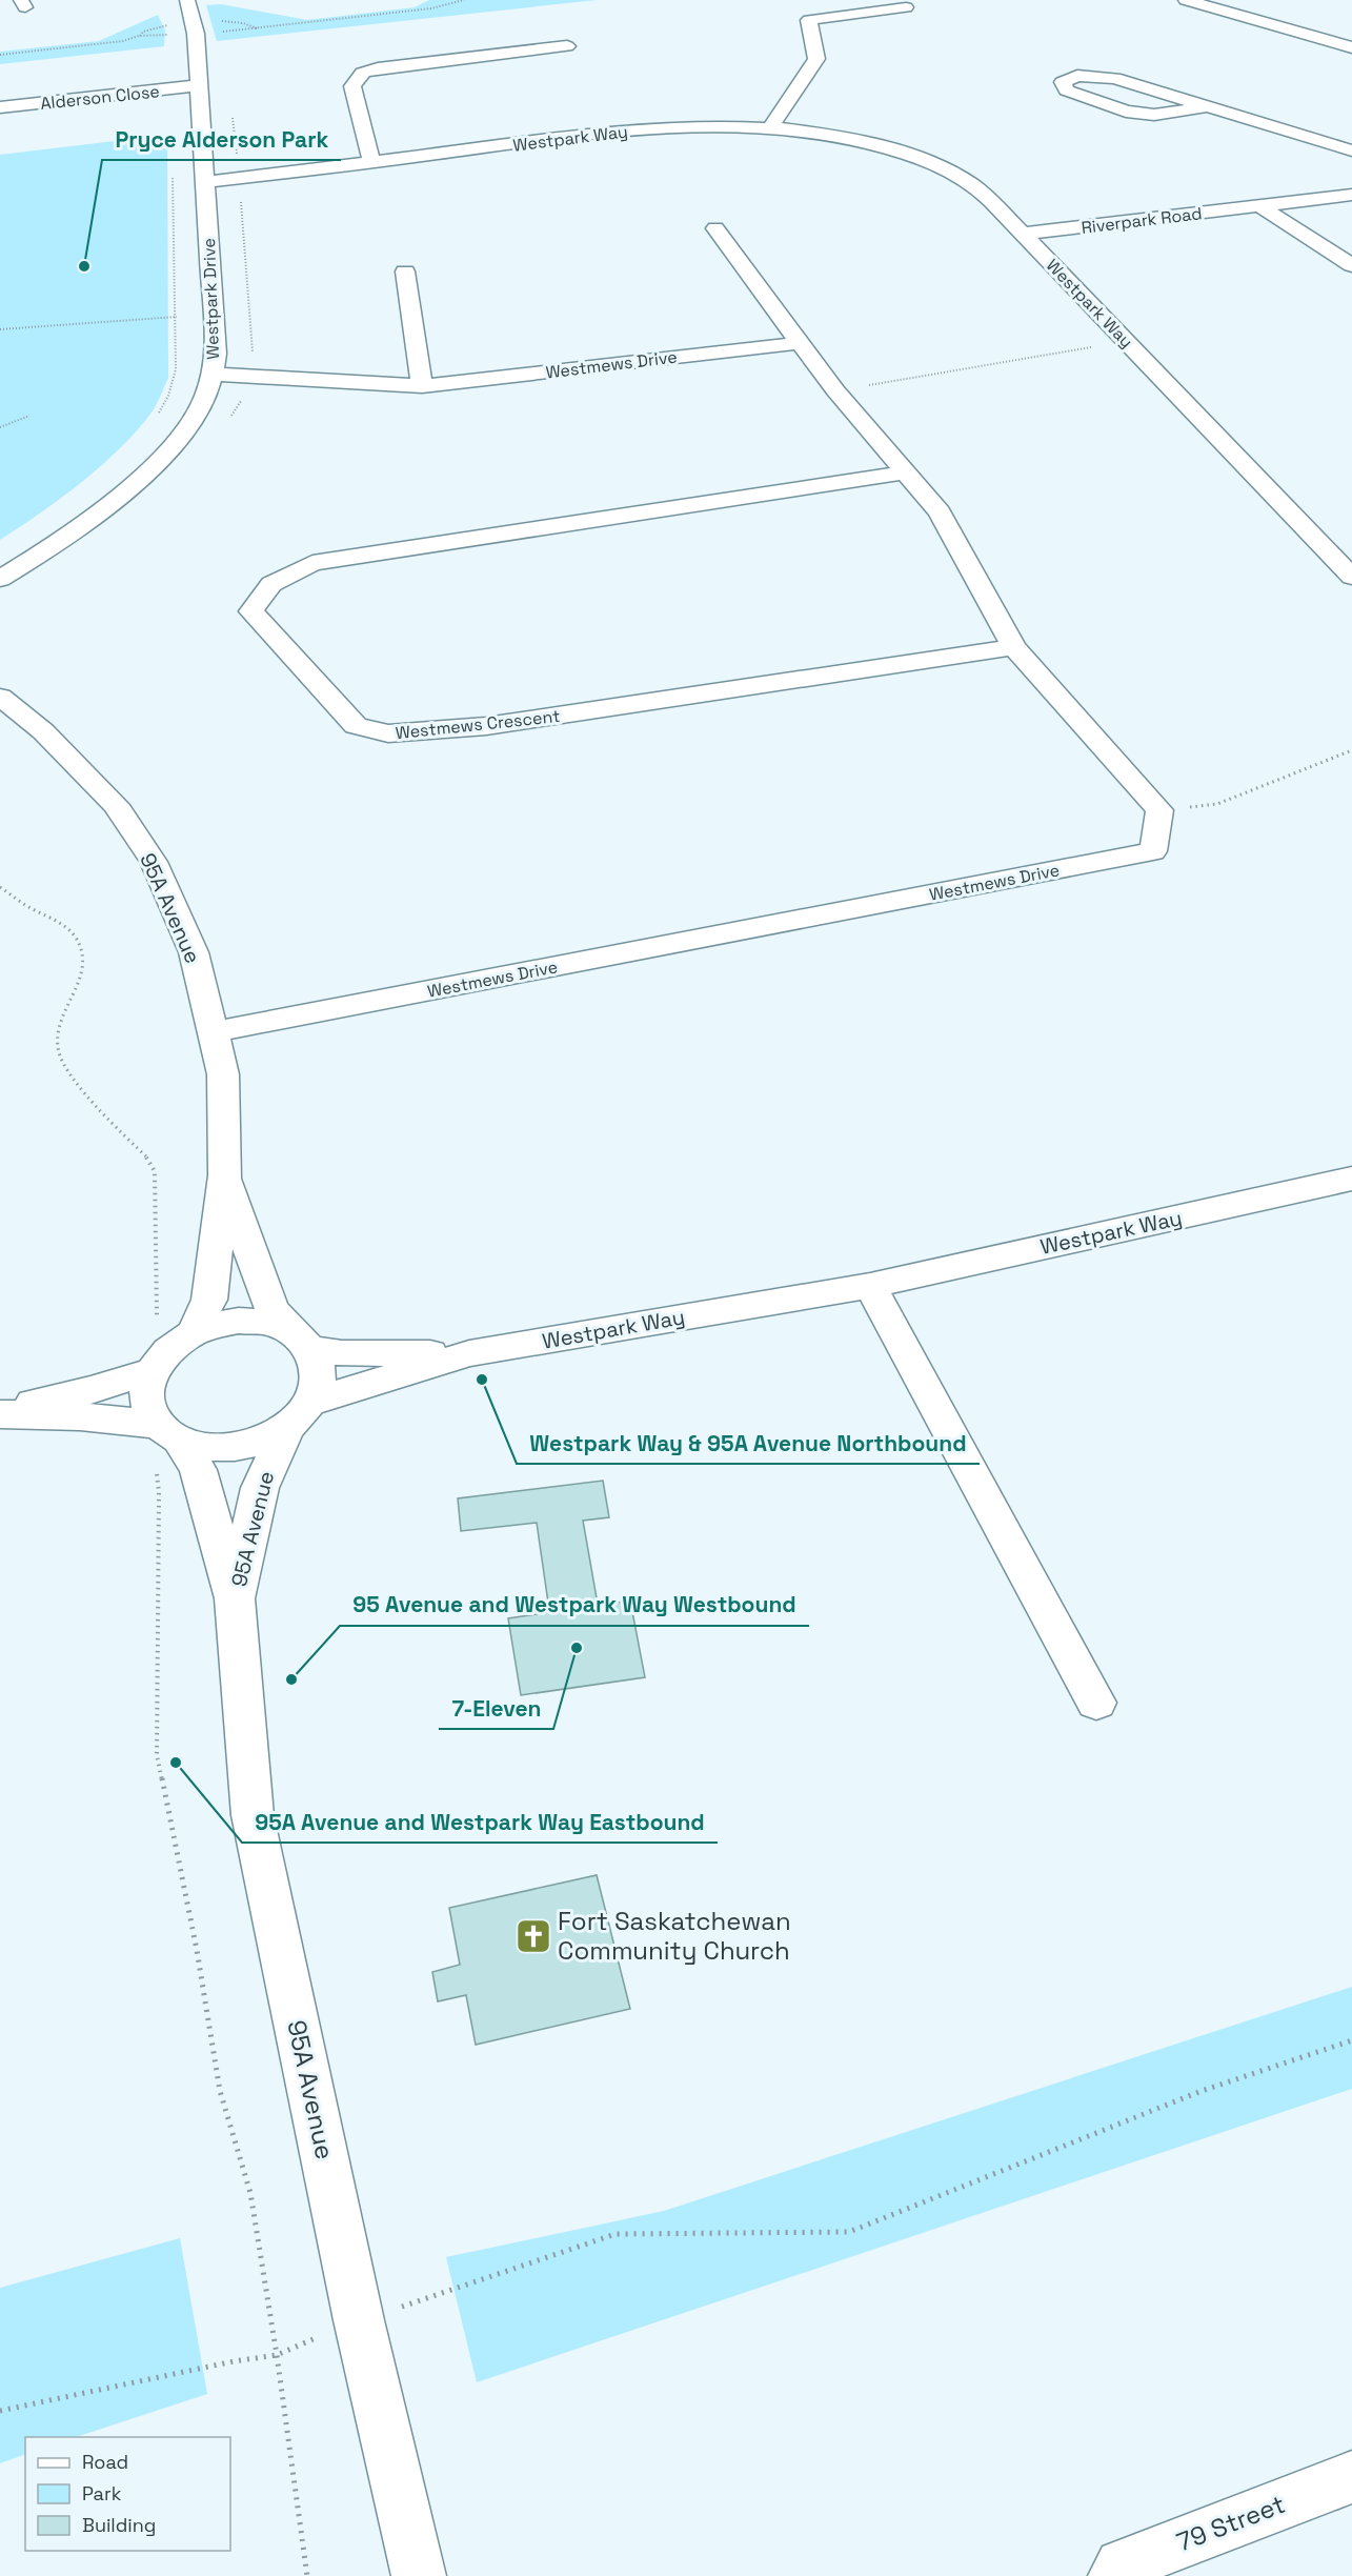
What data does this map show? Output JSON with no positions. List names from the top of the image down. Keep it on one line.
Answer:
{"streets":{"street":["Alderson Close","Westpark Way","Riverpark Road","Westpark Drive","Westmews Drive","Westmews Crescent","95A Avenue","79 Street"]},"crossings":[["Alderson Close","Westpark Drive"],["Westpark Way","Riverpark Road"],["Westpark Way","Westpark Drive"],["Westpark Way","95A Avenue"],["Westpark Drive","Westmews Drive"],["Westmews Drive","95A Avenue"]],"places":{"other":["Pryce Alderson Park","Westpark Way & 95A Avenue Northbound","7-Eleven","95 Avenue and Westpark Way Westbound","95A Avenue and Westpark Way Eastbound"],"church":["Fort Saskatchewan Community Church"]},"legend":["Road","Park","Building"]}
